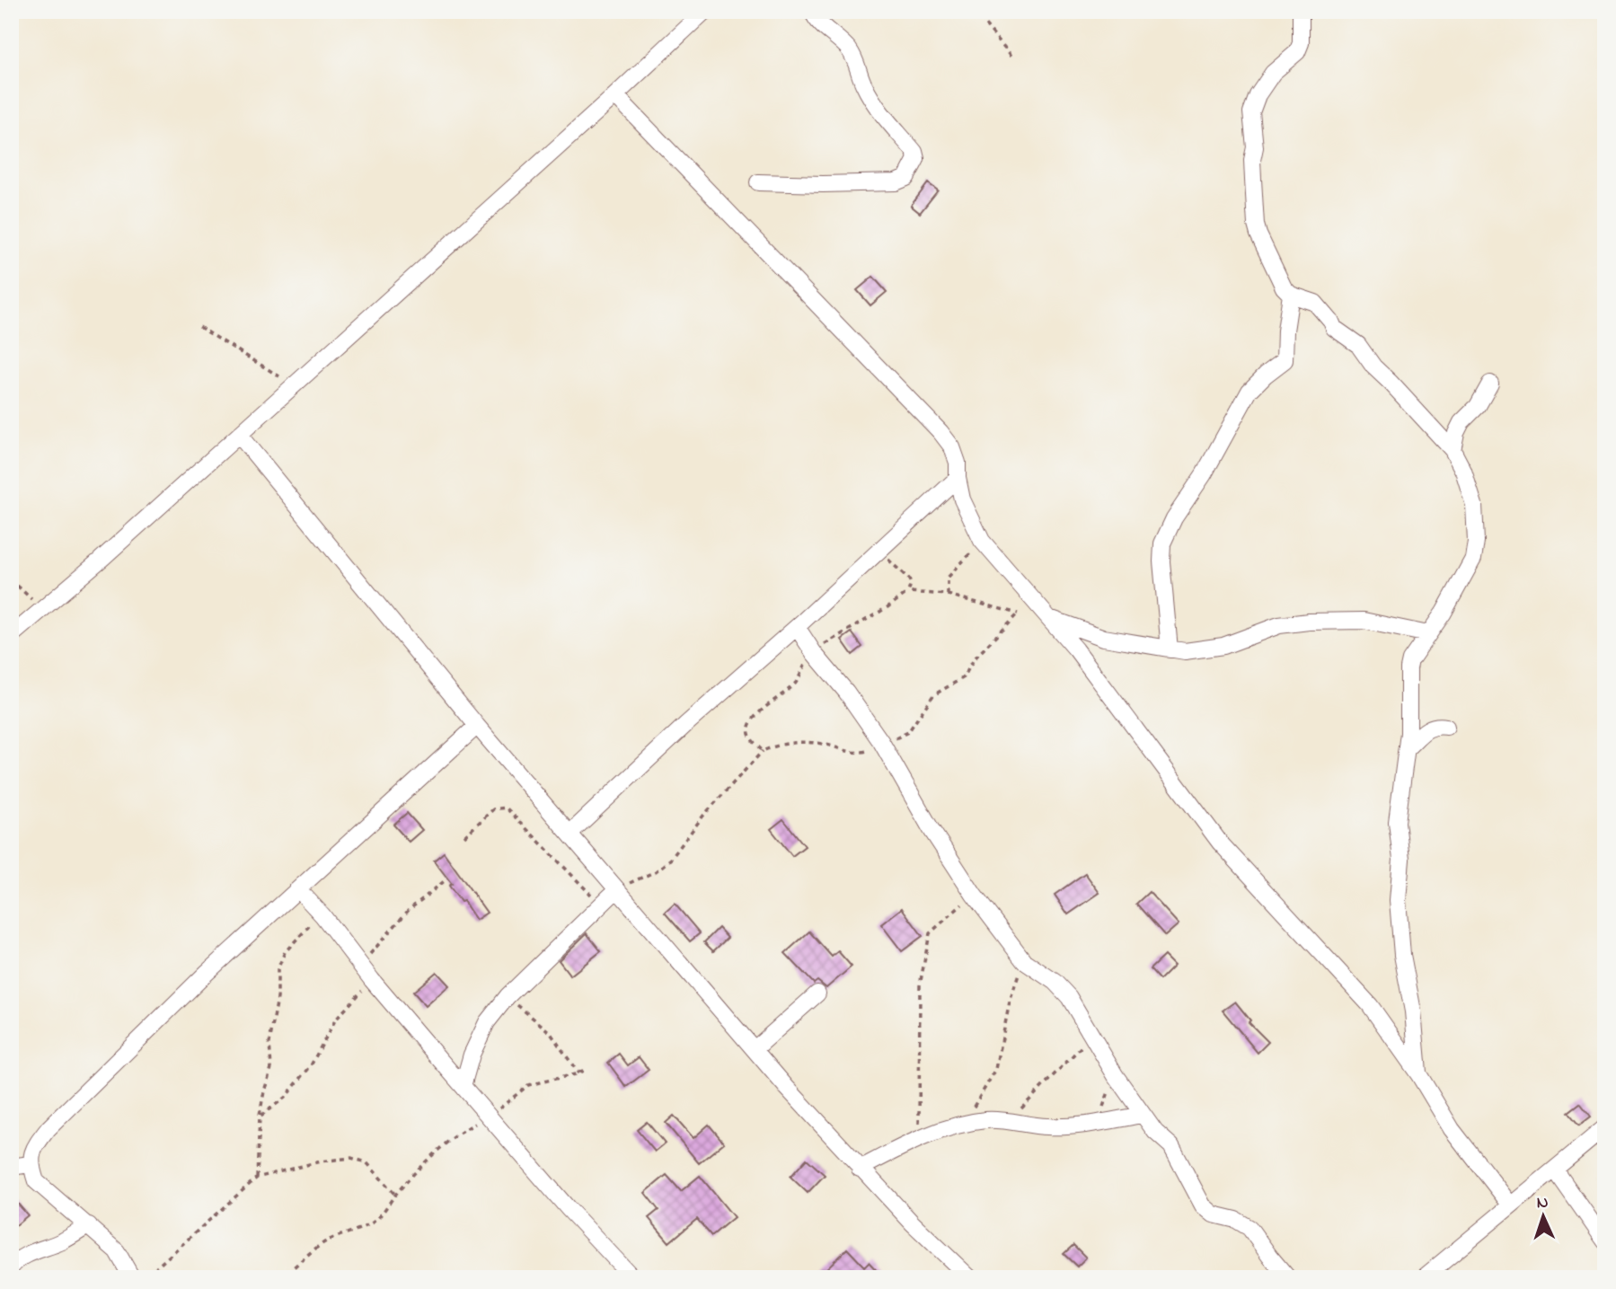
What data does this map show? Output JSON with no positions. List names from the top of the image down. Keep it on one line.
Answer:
{"north":"top"}
